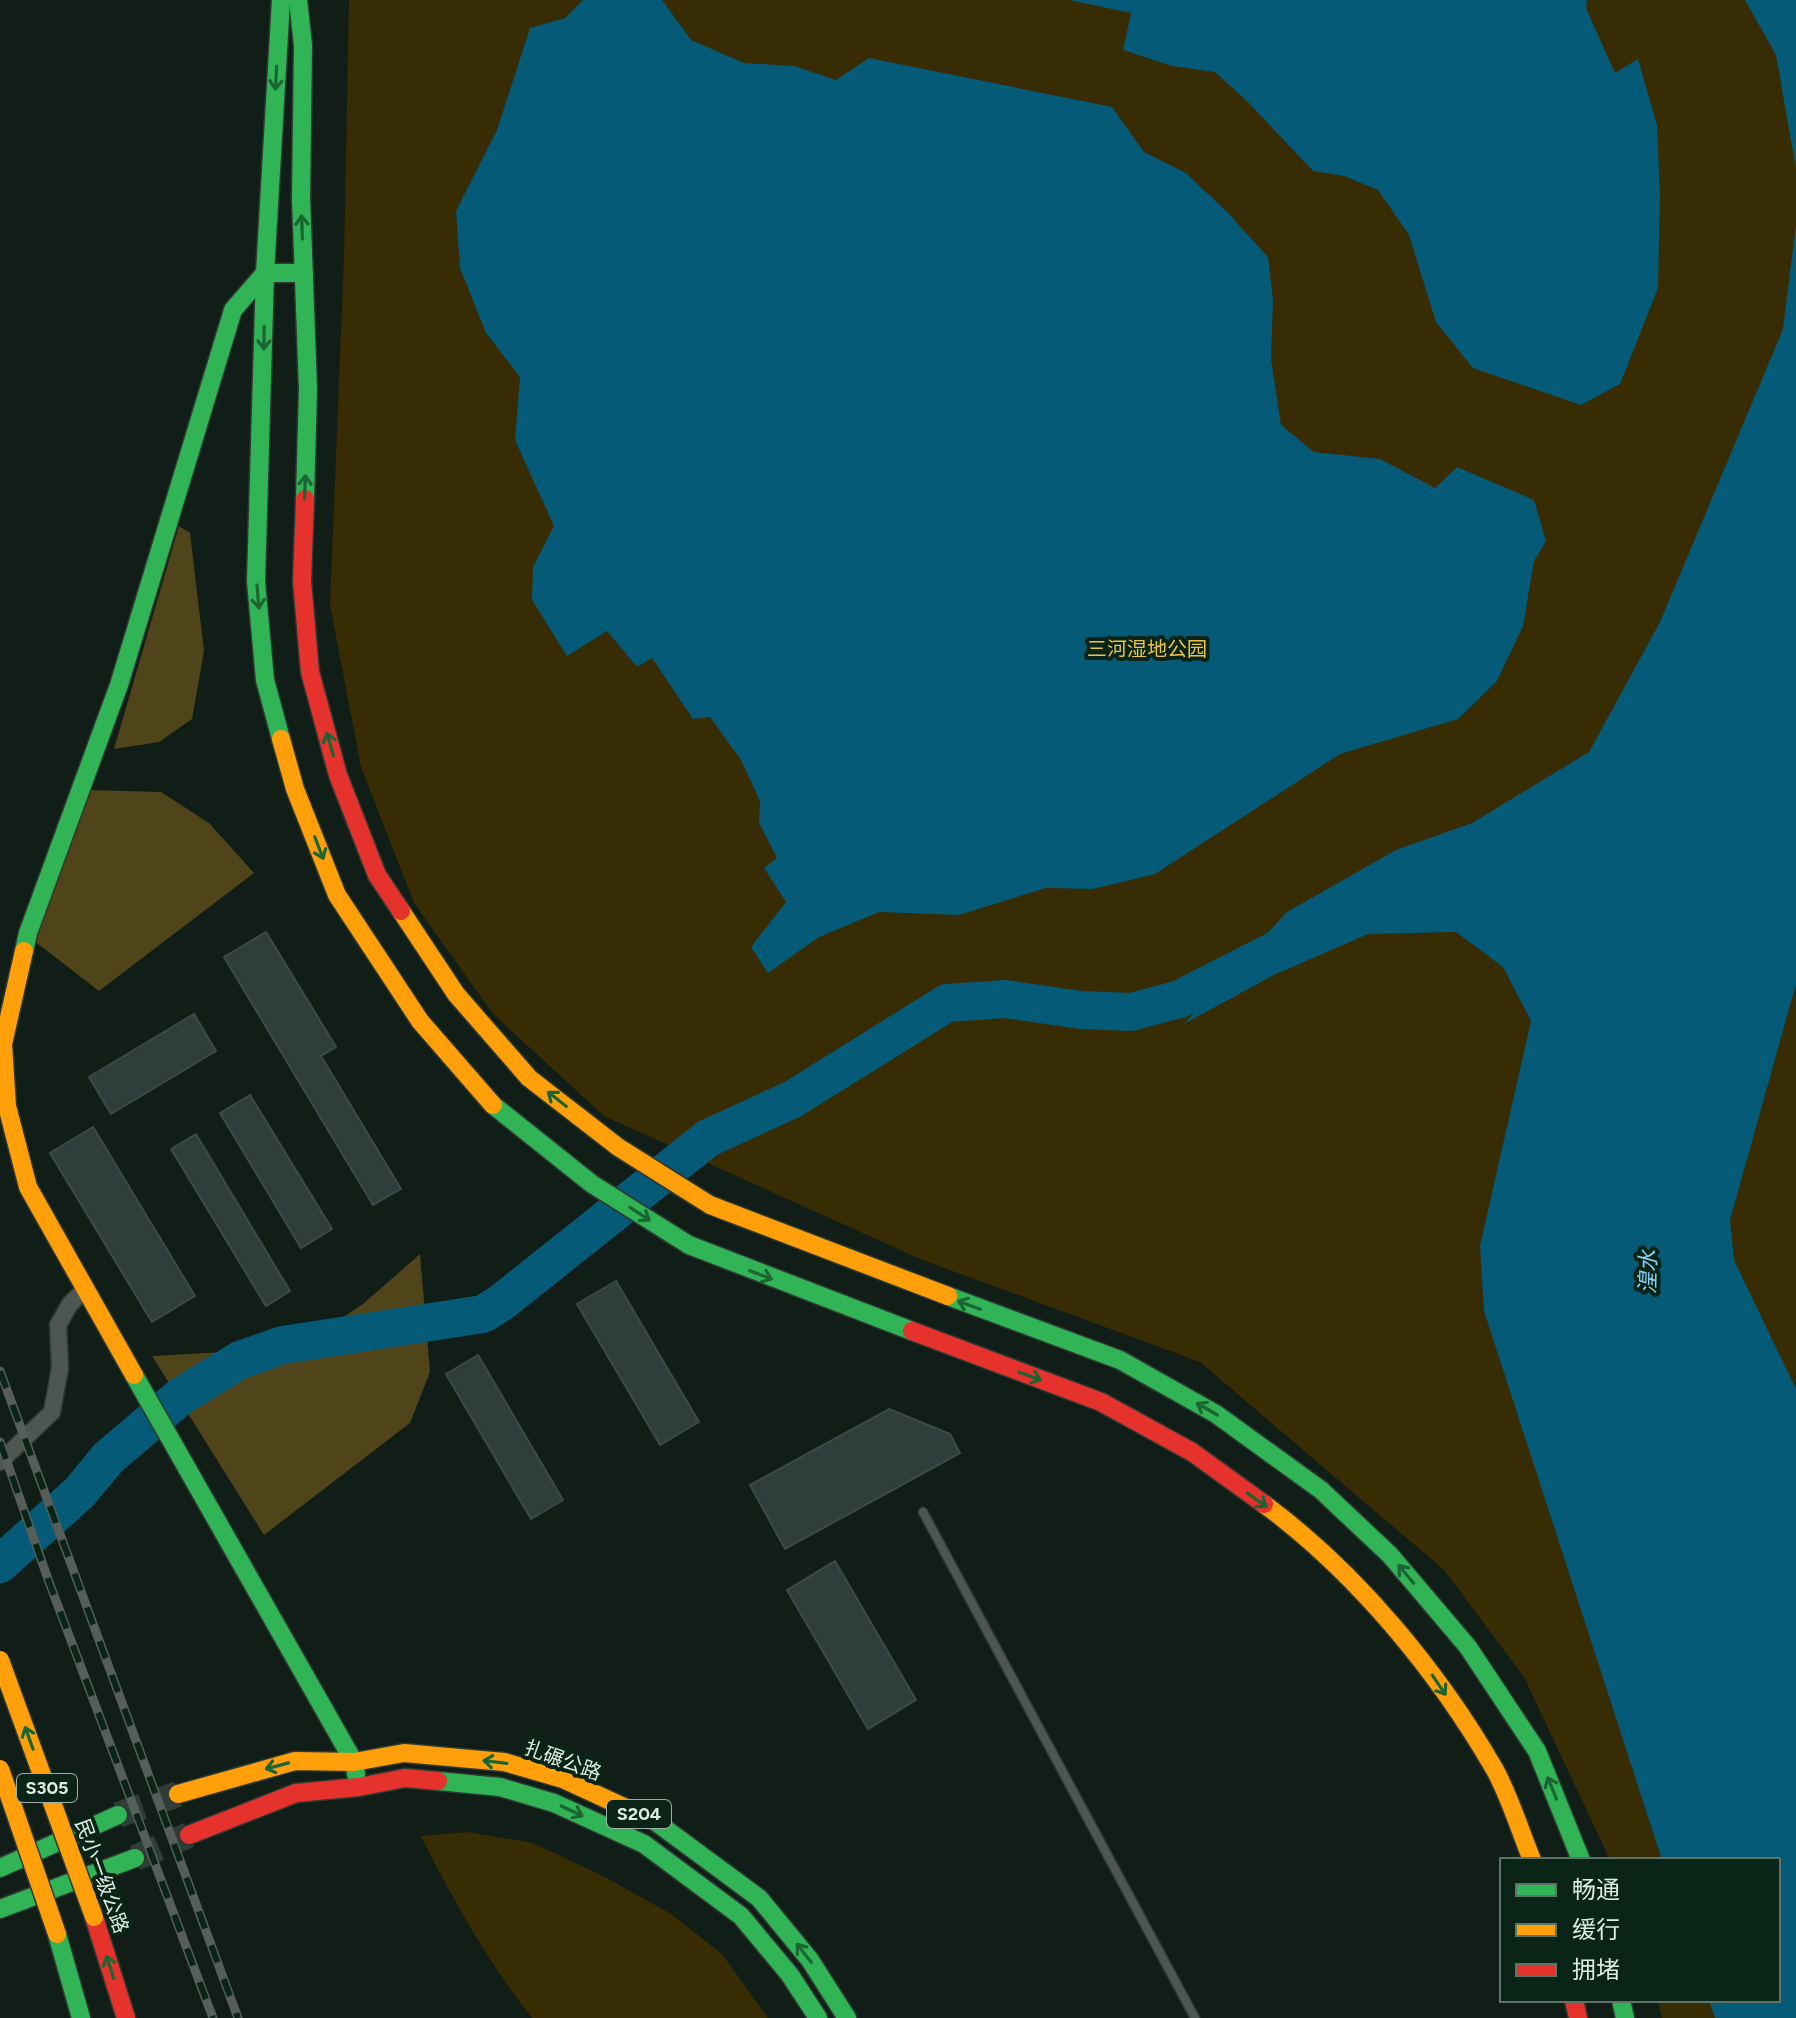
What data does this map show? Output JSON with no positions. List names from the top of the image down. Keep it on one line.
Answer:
{"streets":{"main road":["扎碾公路","S305","S204","民小一级公路"]},"water":["湟水"],"parks":["三河湿地公园"],"legend":["畅通","缓行","拥堵"]}
